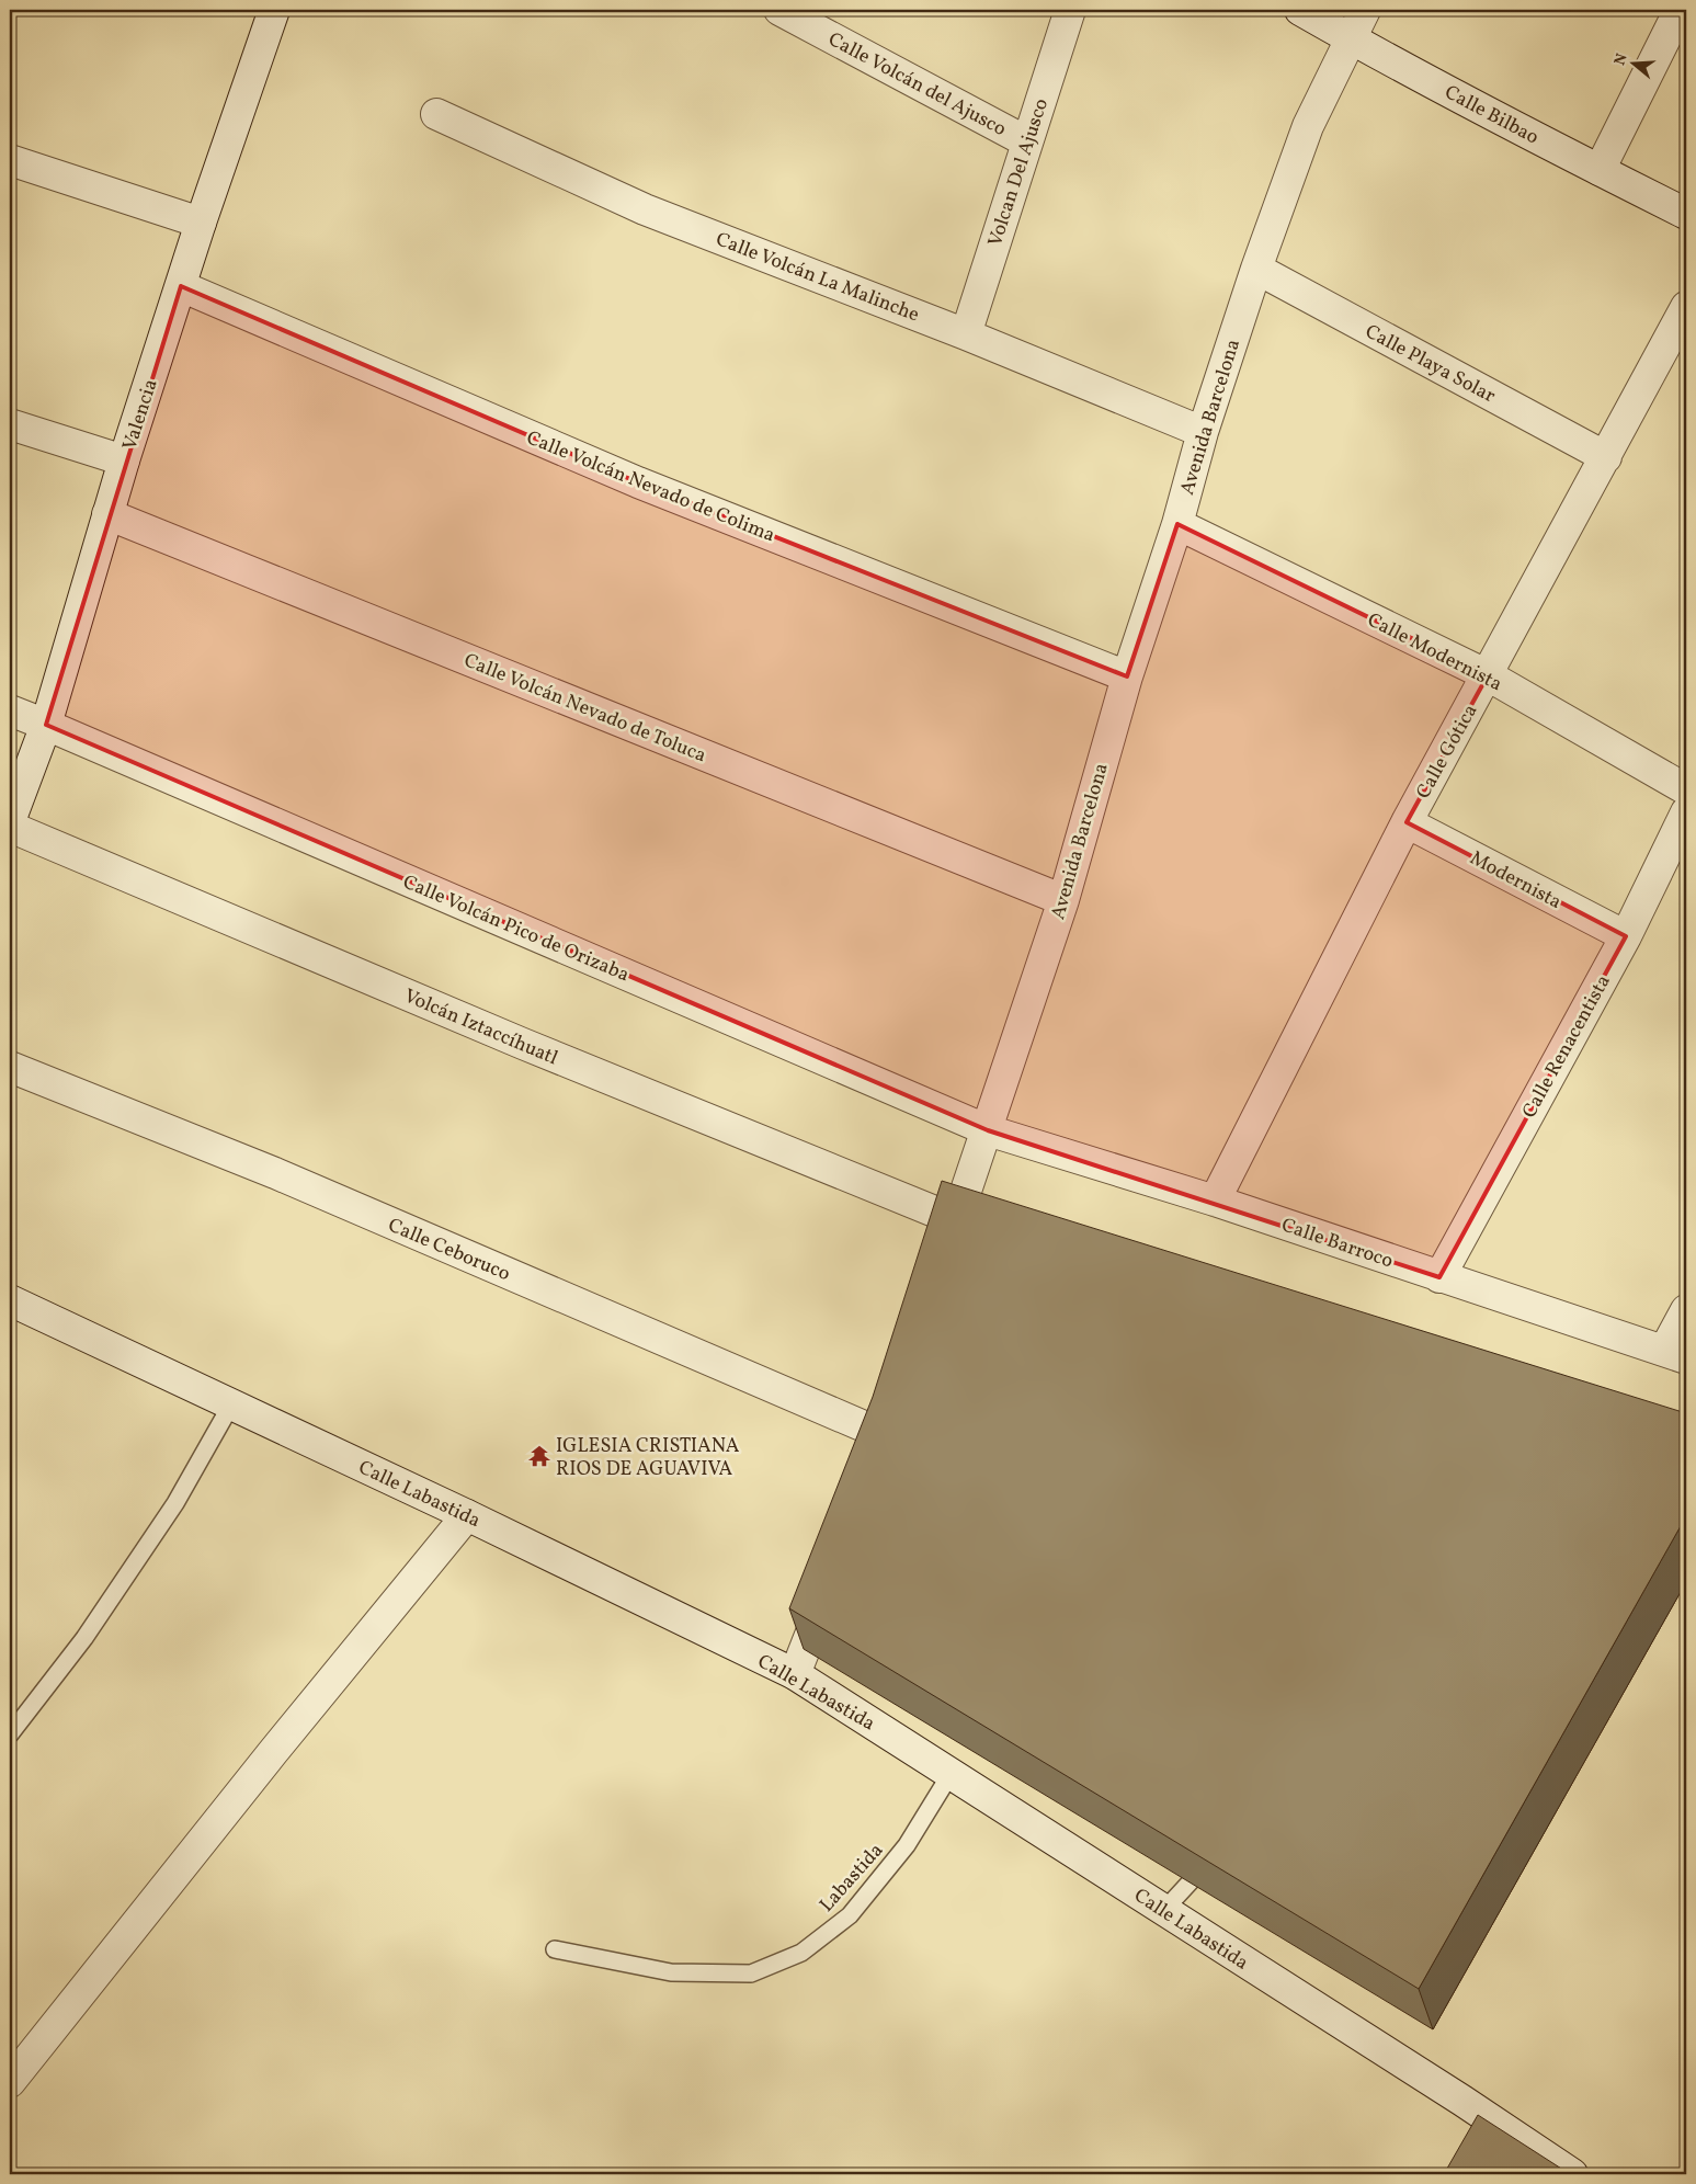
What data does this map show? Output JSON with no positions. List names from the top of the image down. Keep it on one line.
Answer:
{"streets":{"street":["Calle Volcán del Ajusco","Calle Bilbao","Volcan Del Ajusco","Calle Volcán La Malinche","Calle Playa Solar","Valencia","Avenida Barcelona","Calle Volcán Nevado de Colima","Calle Modernista","Calle Volcán Nevado de Toluca","Calle Gótica","Modernista","Calle Volcán Pico de Orizaba","Volcán Iztaccíhuatl","Calle Renacentista","Calle Barroco","Calle Ceboruco","Calle Labastida"],"lane":["Labastida"]},"crossings":[["Calle Volcán del Ajusco","Volcan Del Ajusco"],["Calle Bilbao","Avenida Barcelona"],["Volcan Del Ajusco","Calle Volcán La Malinche"],["Calle Volcán La Malinche","Avenida Barcelona"],["Calle Playa Solar","Avenida Barcelona"],["Calle Playa Solar","Calle Gótica"],["Valencia","Calle Volcán Nevado de Colima"],["Valencia","Calle Volcán Nevado de Toluca"],["Valencia","Calle Volcán Pico de Orizaba"],["Avenida Barcelona","Calle Volcán Nevado de Colima"],["Avenida Barcelona","Calle Modernista"],["Avenida Barcelona","Calle Volcán Nevado de Toluca"],["Avenida Barcelona","Calle Volcán Pico de Orizaba"],["Avenida Barcelona","Volcán Iztaccíhuatl"],["Avenida Barcelona","Calle Barroco"],["Calle Modernista","Calle Gótica"],["Calle Gótica","Modernista"],["Calle Gótica","Calle Barroco"],["Modernista","Calle Renacentista"],["Calle Volcán Pico de Orizaba","Calle Barroco"],["Calle Renacentista","Calle Barroco"],["Calle Labastida","Labastida"]],"places":{"temple":["IGLESIA CRISTIANA RIOS DE AGUAVIVA"]},"north":"left"}
